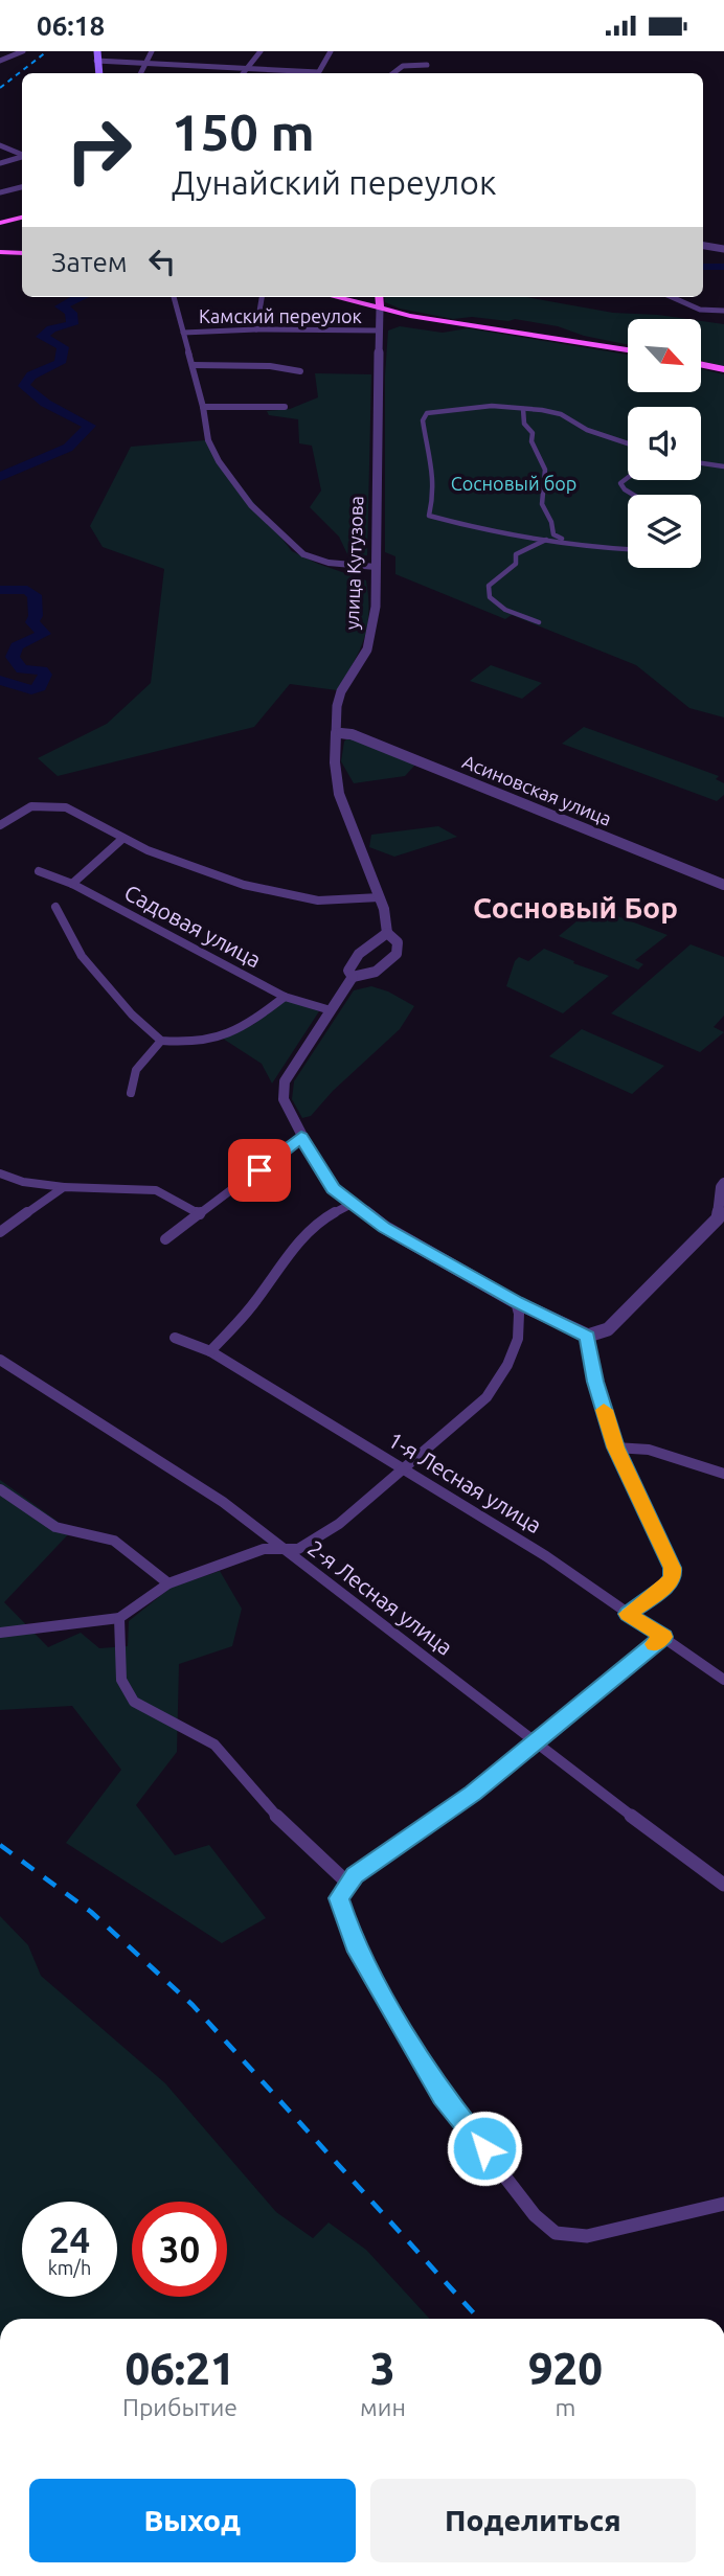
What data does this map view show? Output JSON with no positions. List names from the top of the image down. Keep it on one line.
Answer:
{"streets":{"street":["Камский переулок","улица Кутузова","Асиновская улица","Садовая улица","1-я Лесная улица","2-я Лесная улица"]},"crossings":[["Камский переулок","улица Кутузова"],["улица Кутузова","Асиновская улица"]],"districts":["Сосновый Бор"],"parks":["Сосновый бор"],"north":"bottom right","page":{"status":"06:18","turn":["150 m","Дунайский переулок"],"then":"Затем","speed":"24 km/h","limit":"30","eta":["06:21","Прибытие","3","мин","920","m"],"buttons":["Выход","Поделиться"]}}
